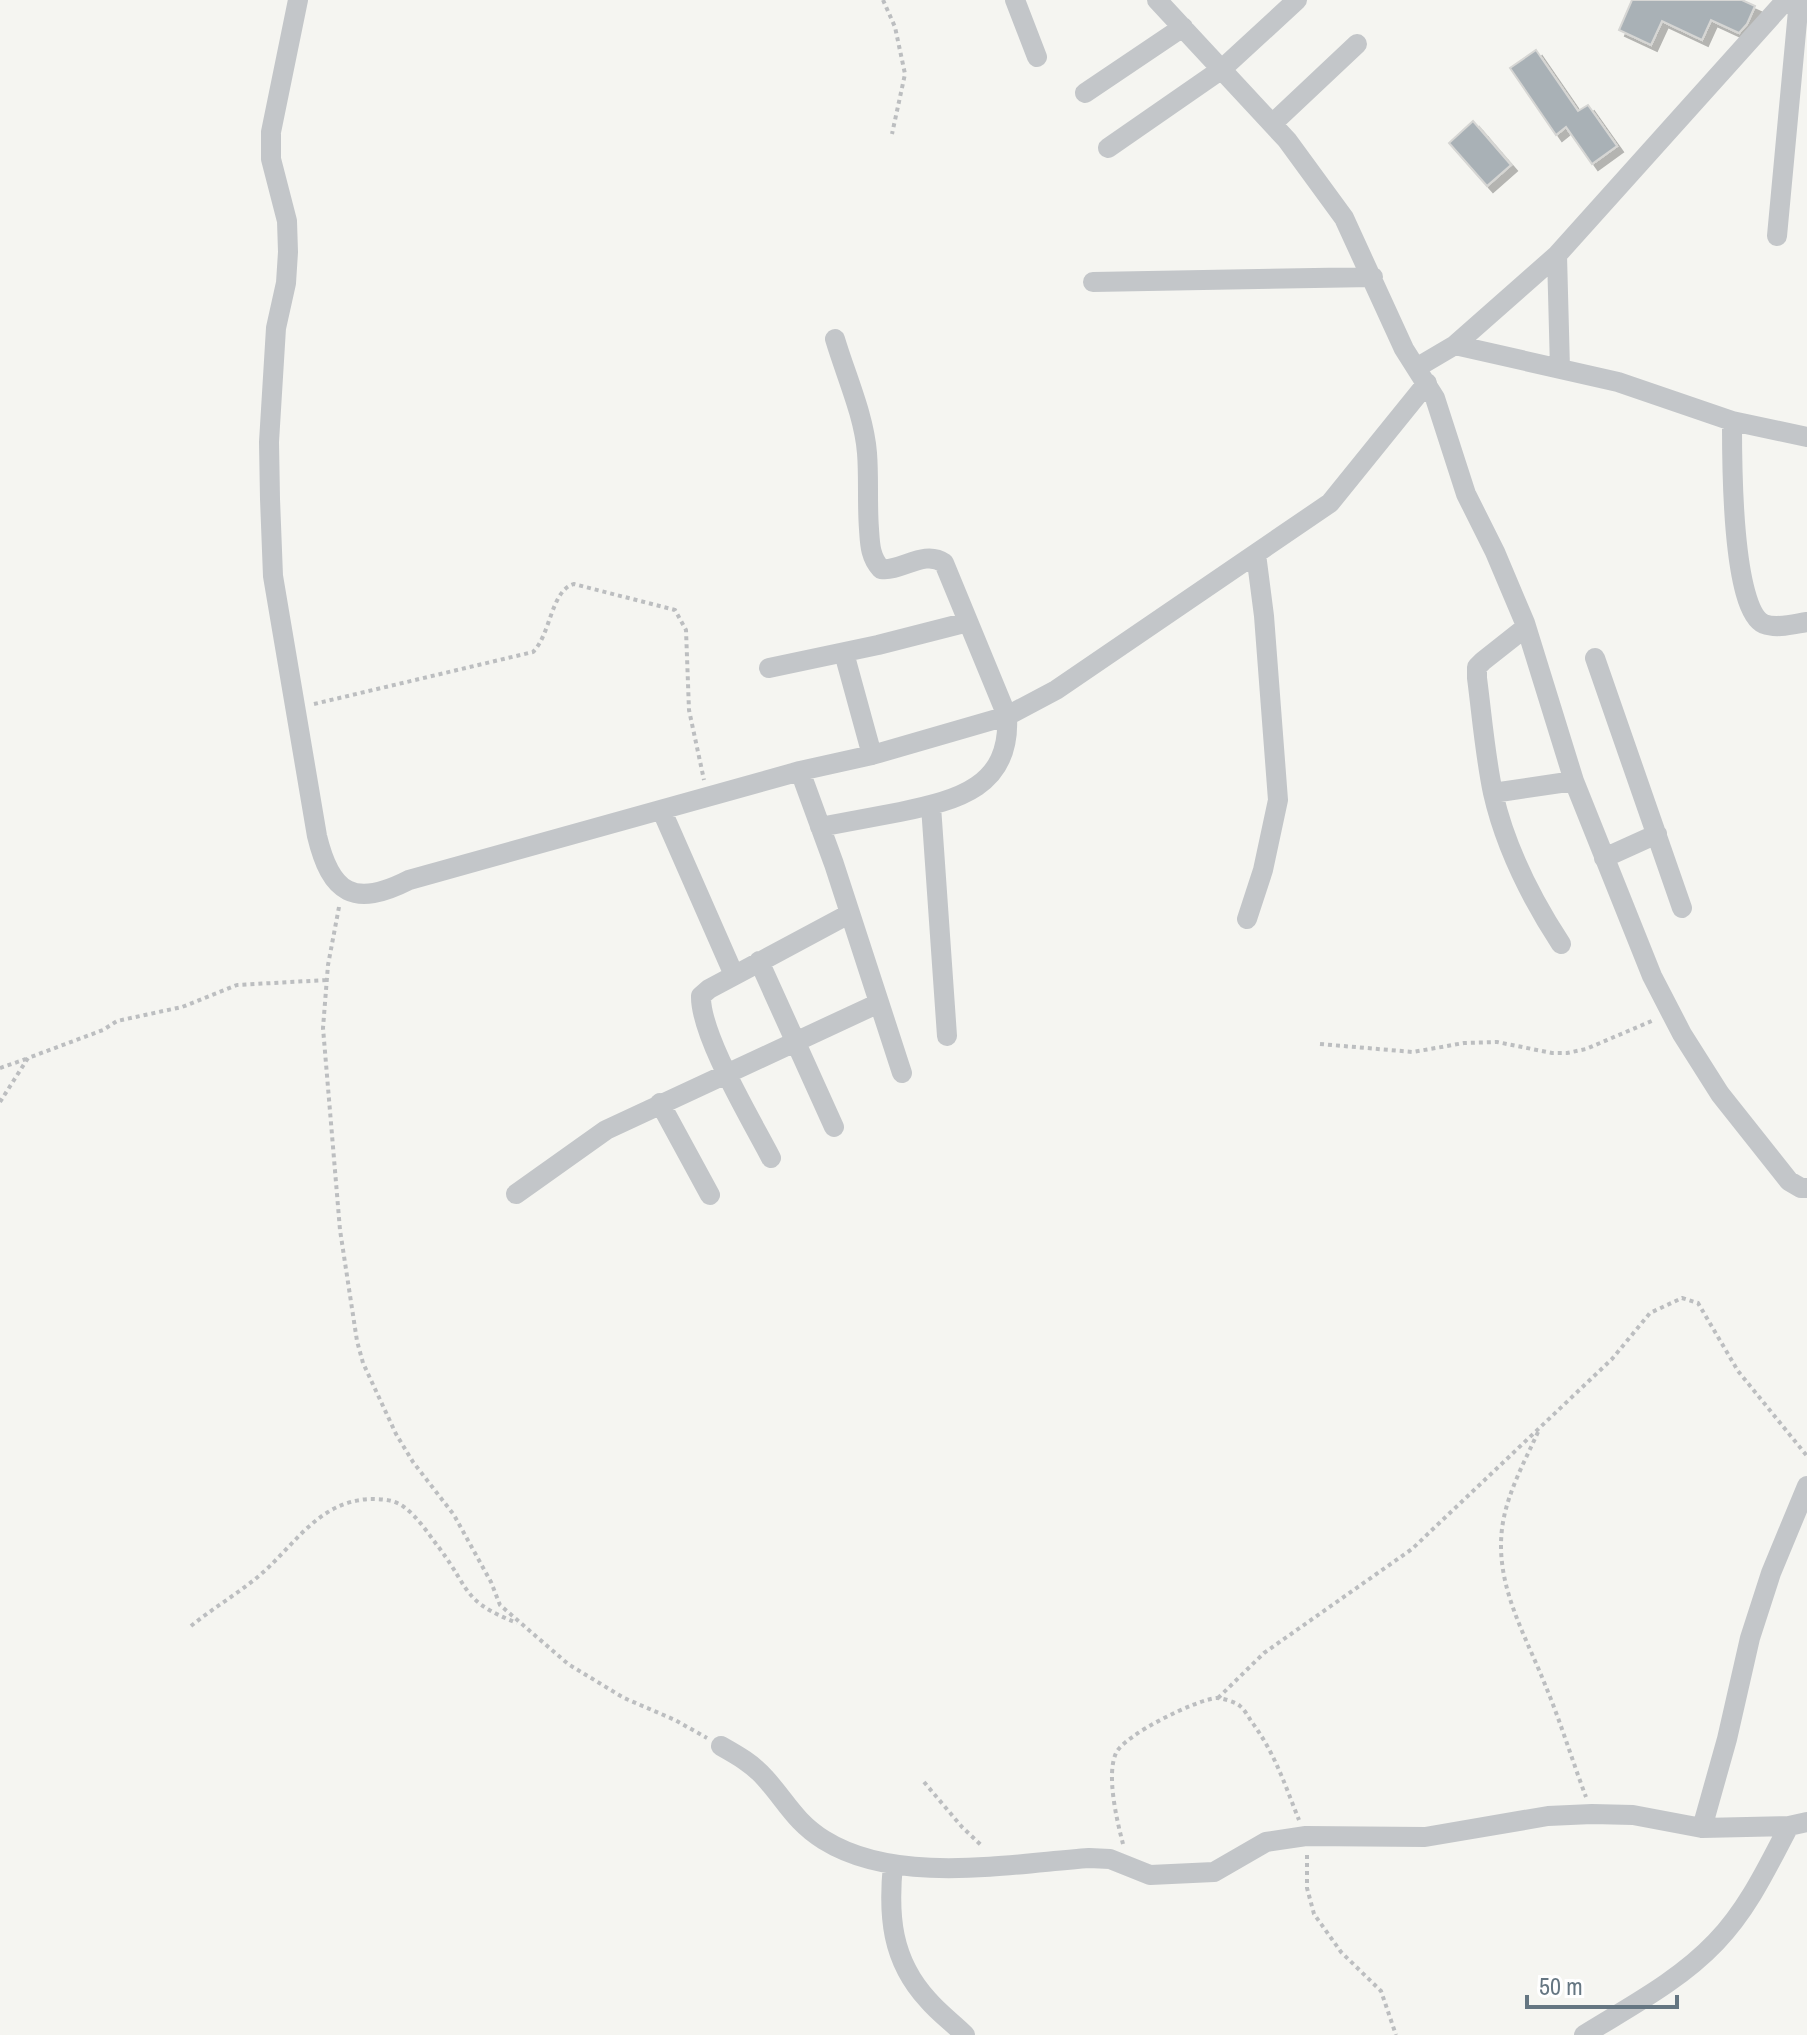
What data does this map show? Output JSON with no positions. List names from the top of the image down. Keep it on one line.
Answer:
{"scale_bar":"50 m"}
